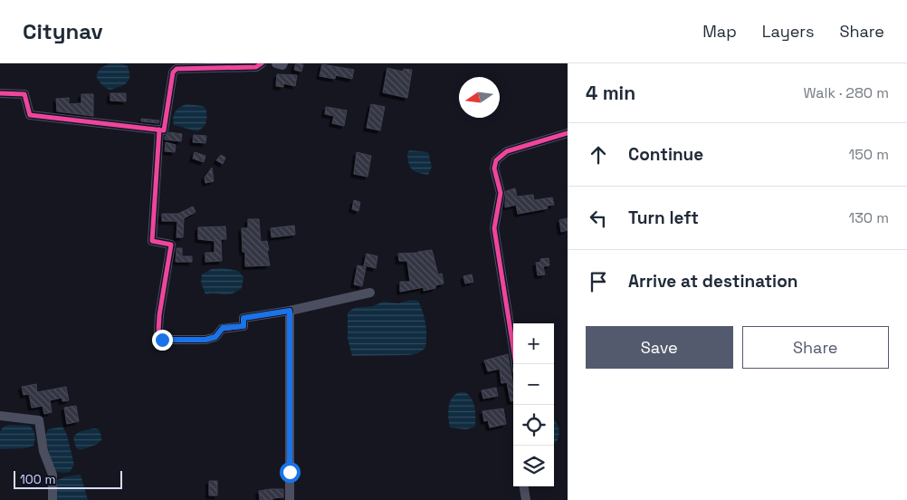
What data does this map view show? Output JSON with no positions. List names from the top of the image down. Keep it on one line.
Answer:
{"scale_bar":"100 m","north":"left","page":{"header":"Citynav","nav":["Map","Layers","Share"],"heading":["4 min","Walk · 280 m"],"list":[["Continue","150 m"],["Turn left","130 m"],"Arrive at destination"],"buttons":["Save","Share"],"map_buttons":["+","−"],"scale":"100 m"}}
